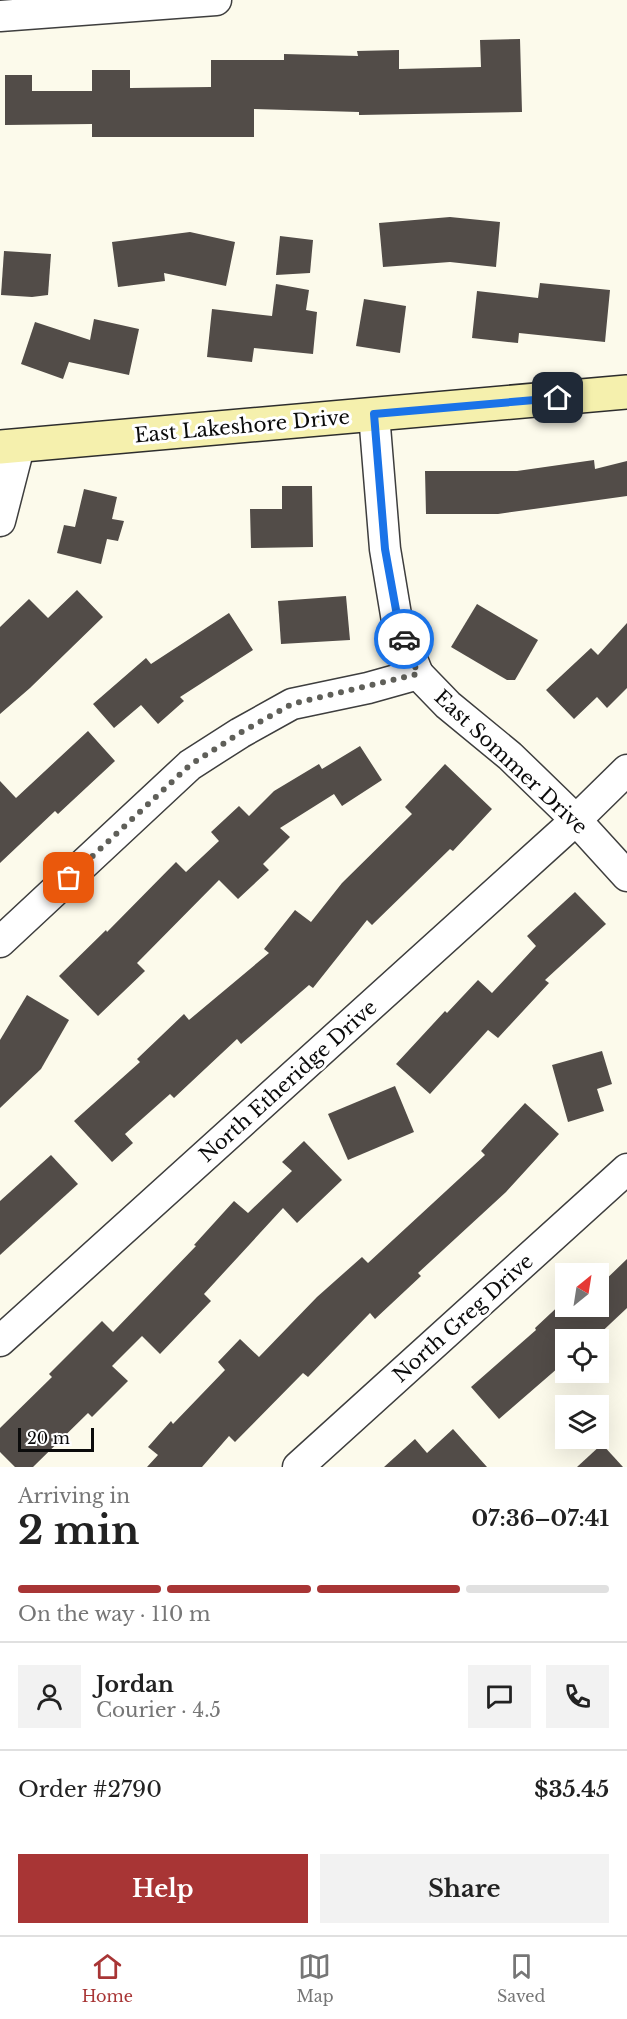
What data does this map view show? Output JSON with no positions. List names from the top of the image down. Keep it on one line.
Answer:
{"streets":{"main road":["East Lakeshore Drive"],"street":["East Sommer Drive","North Etheridge Drive","North Greg Drive"]},"crossings":[["East Lakeshore Drive","East Sommer Drive"],["East Sommer Drive","North Etheridge Drive"]],"scale_bar":"20 m","north":"top right","page":{"scale":"20 m","heading":["2 min","Arriving in","07:36–07:41"],"panel":["Jordan","Courier · 4.5","Order #2790","$35.45"],"bar":"On the way · 110 m","buttons":["Help","Share"],"tabs":["Home","Map","Saved"]}}
